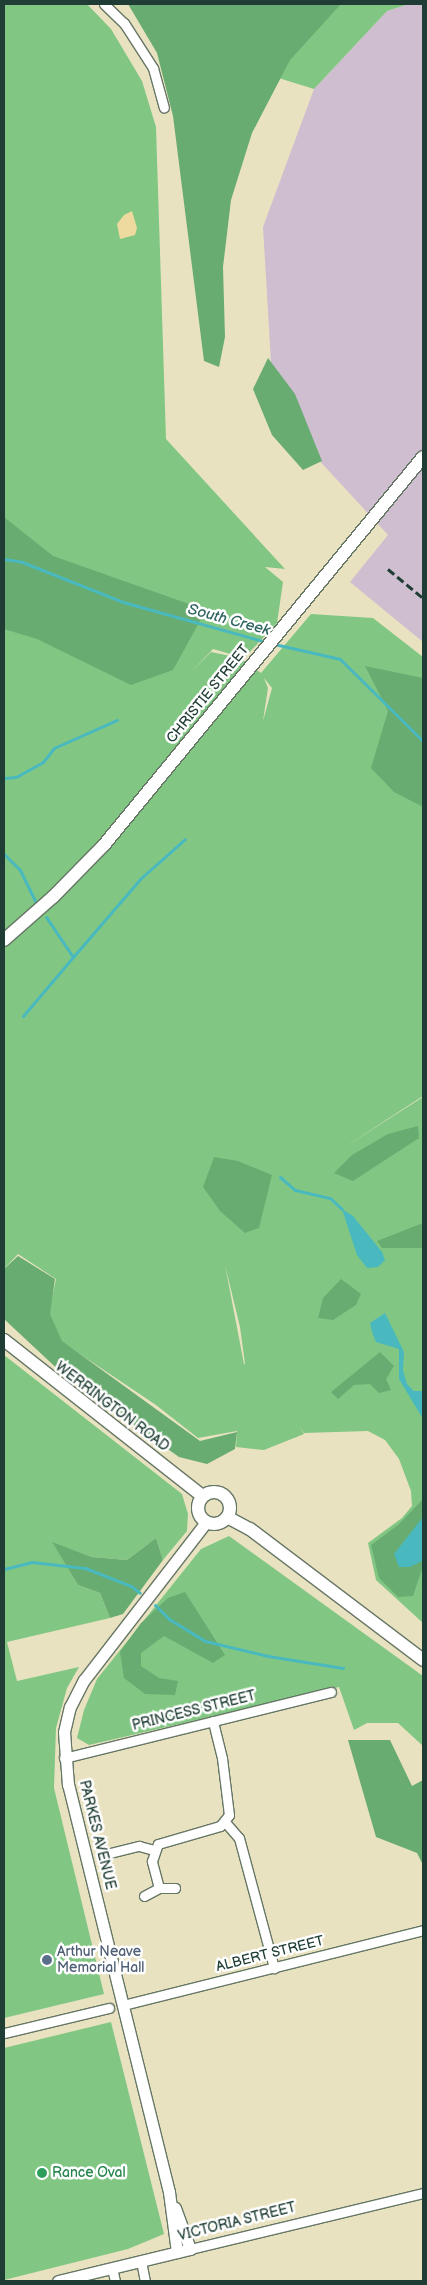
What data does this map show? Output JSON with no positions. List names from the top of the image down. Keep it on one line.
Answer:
{"streets":{"main road":["CHRISTIE STREET","WERRINGTON ROAD"],"street":["PRINCESS STREET","PARKES AVENUE","ALBERT STREET","VICTORIA STREET"]},"crossings":[["WERRINGTON ROAD","PARKES AVENUE"],["PRINCESS STREET","PARKES AVENUE"],["PARKES AVENUE","ALBERT STREET"],["PARKES AVENUE","VICTORIA STREET"]],"water":["South Creek"],"places":["Arthur Neave Memorial Hall","Rance Oval"]}
